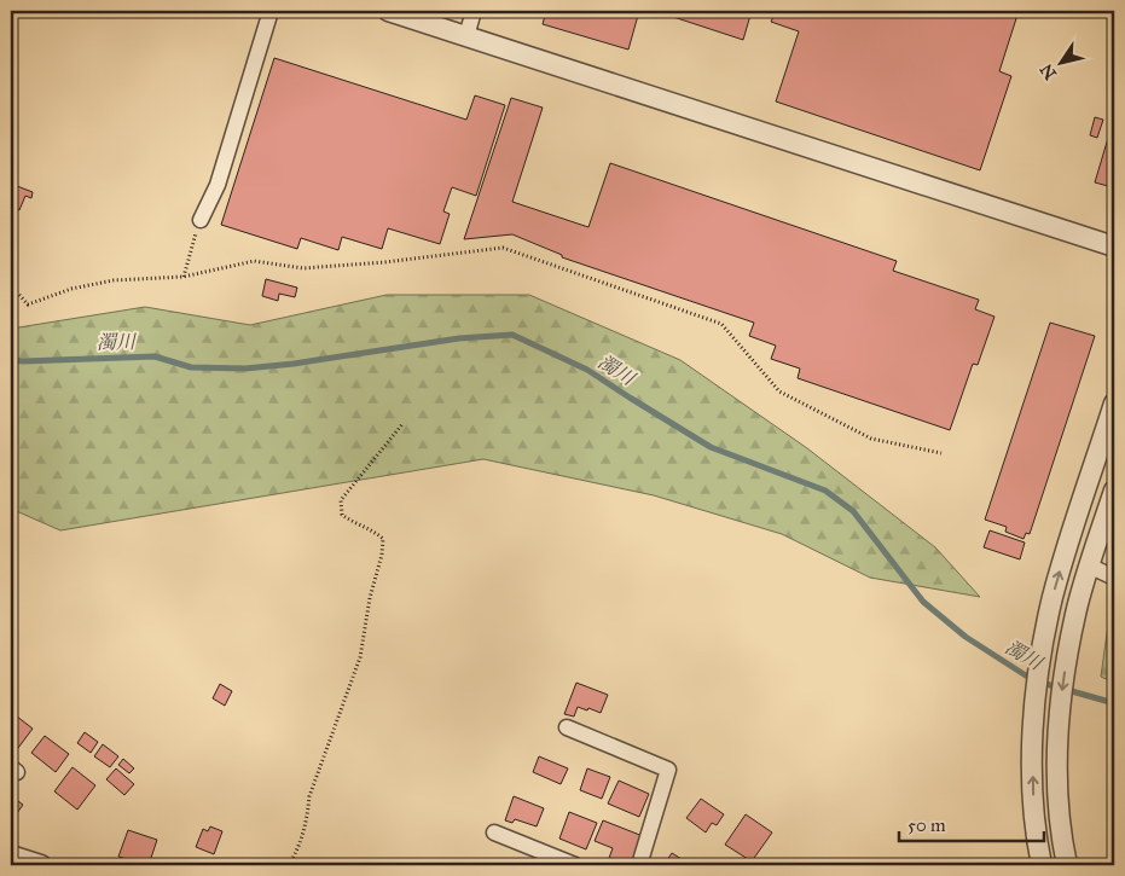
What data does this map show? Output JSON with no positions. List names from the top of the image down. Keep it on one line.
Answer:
{"water":["濁川"],"scale_bar":"50 m","north":"bottom left"}
